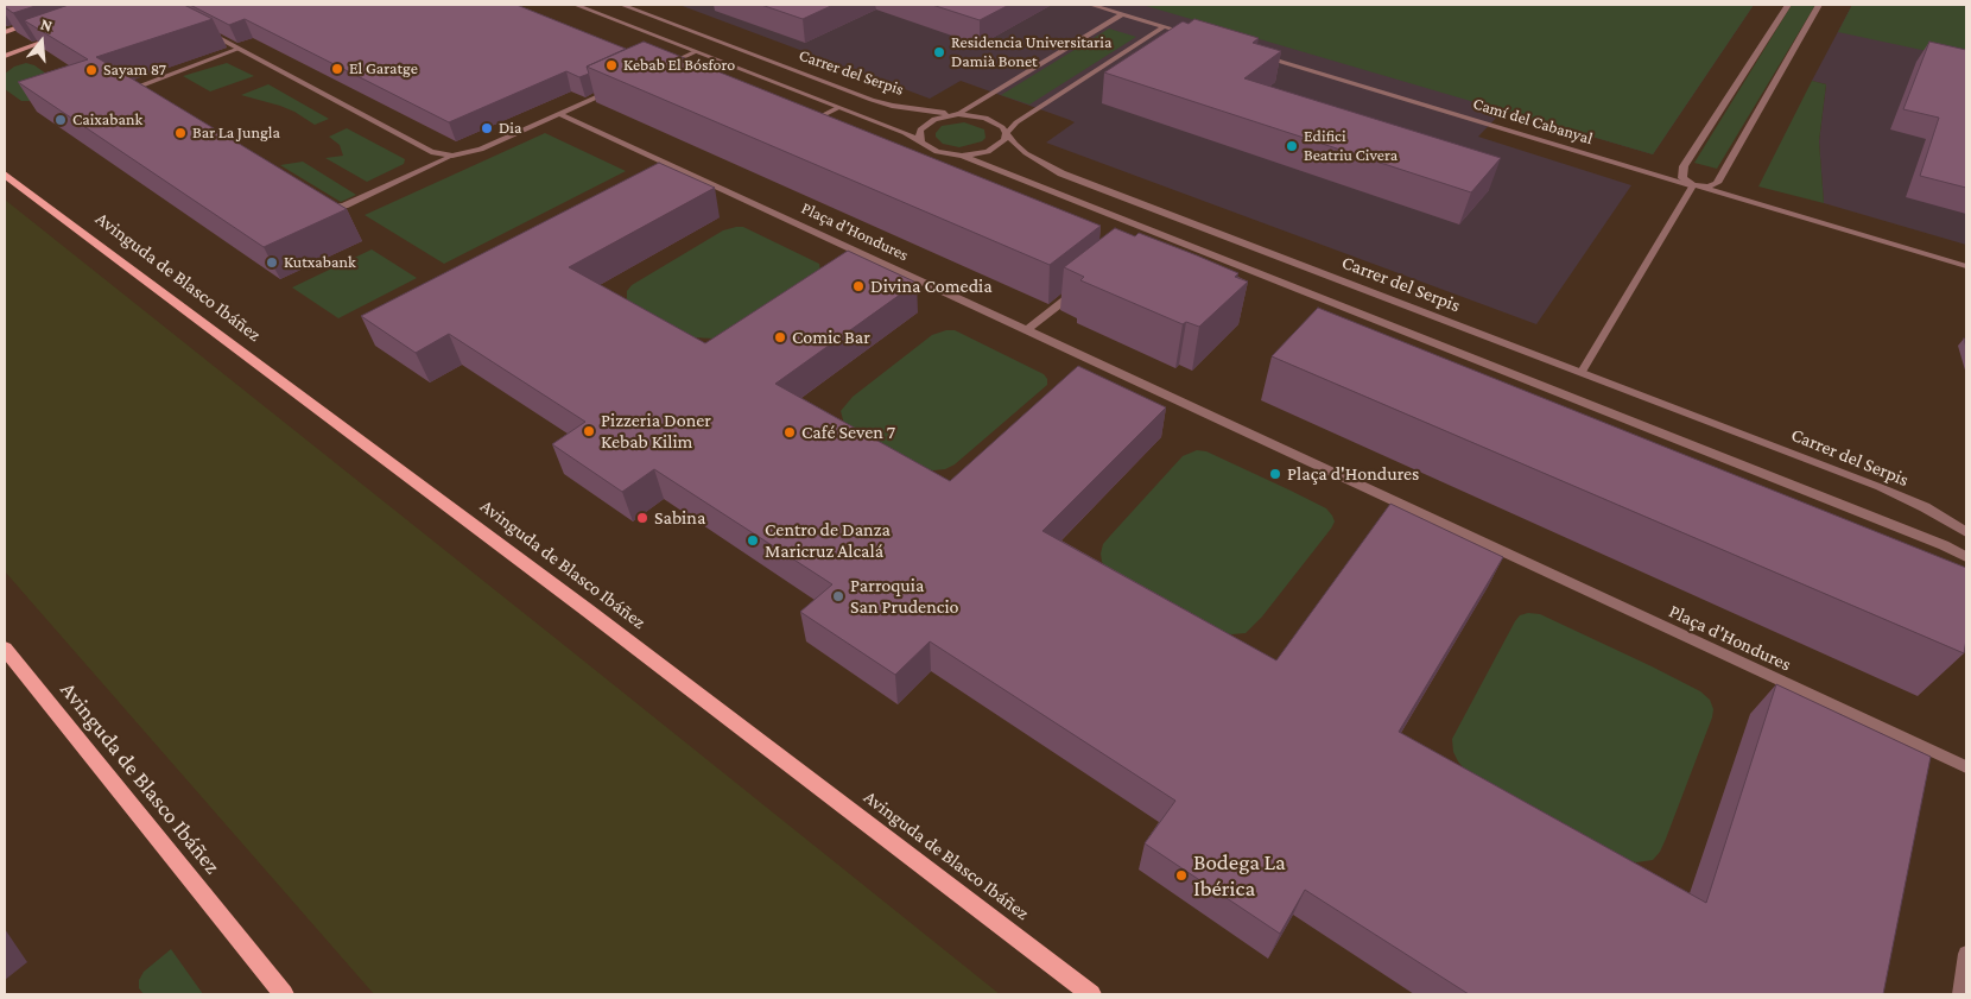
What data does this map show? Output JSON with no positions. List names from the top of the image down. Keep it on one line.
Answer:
{"streets":{"main road":["Avinguda de Blasco Ibáñez"],"street":["Carrer del Serpis","Camí del Cabanyal","Plaça d'Hondures"]},"places":["Residencia Universitaria Damià Bonet","Kebab El Bósforo","El Garatge","Sayam 87","Caixabank","Dia","Bar La Jungla","Edifici Beatriu Civera","Kutxabank","Divina Comedia","Comic Bar","Pizzeria Doner Kebab Kilim","Café Seven 7","Plaça d'Hondures","Sabina","Centro de Danza Maricruz Alcalá","Parroquia San Prudencio","Bodega La Ibérica"],"north":"top"}
